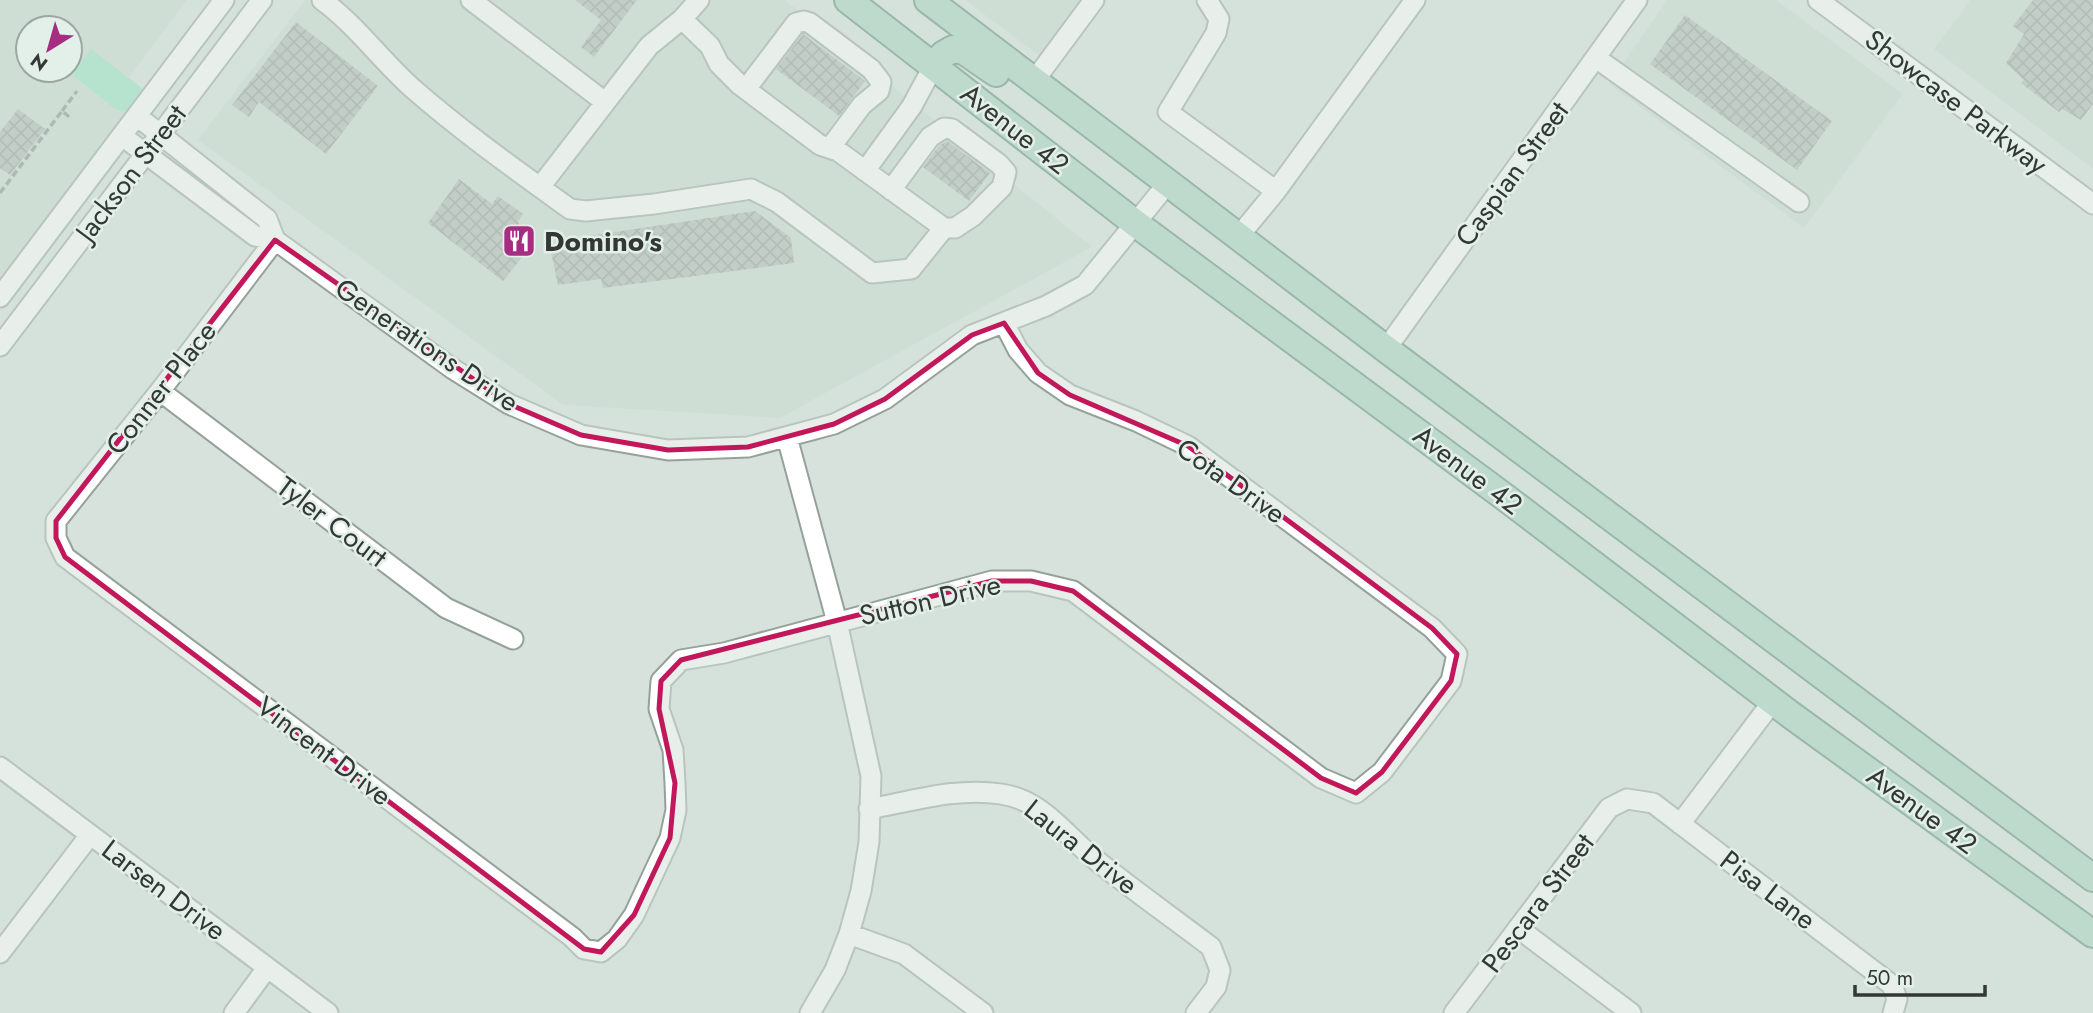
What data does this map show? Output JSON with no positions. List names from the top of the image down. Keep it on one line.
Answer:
{"streets":{"main road":["Avenue 42"],"street":["Showcase Parkway","Jackson Street","Caspian Street","Generations Drive","Conner Place","Cota Drive","Tyler Court","Sutton Drive","Vincent Drive","Laura Drive","Larsen Drive","Pisa Lane","Pescara Street"]},"crossings":[["Avenue 42","Caspian Street"],["Avenue 42","Generations Drive"],["Jackson Street","Generations Drive"],["Generations Drive","Conner Place"],["Generations Drive","Cota Drive"],["Conner Place","Tyler Court"],["Conner Place","Vincent Drive"],["Cota Drive","Sutton Drive"],["Sutton Drive","Vincent Drive"],["Pisa Lane","Pescara Street"]],"places":{"restaurant":["Domino's"]},"scale_bar":"50 m","north":"bottom left"}
